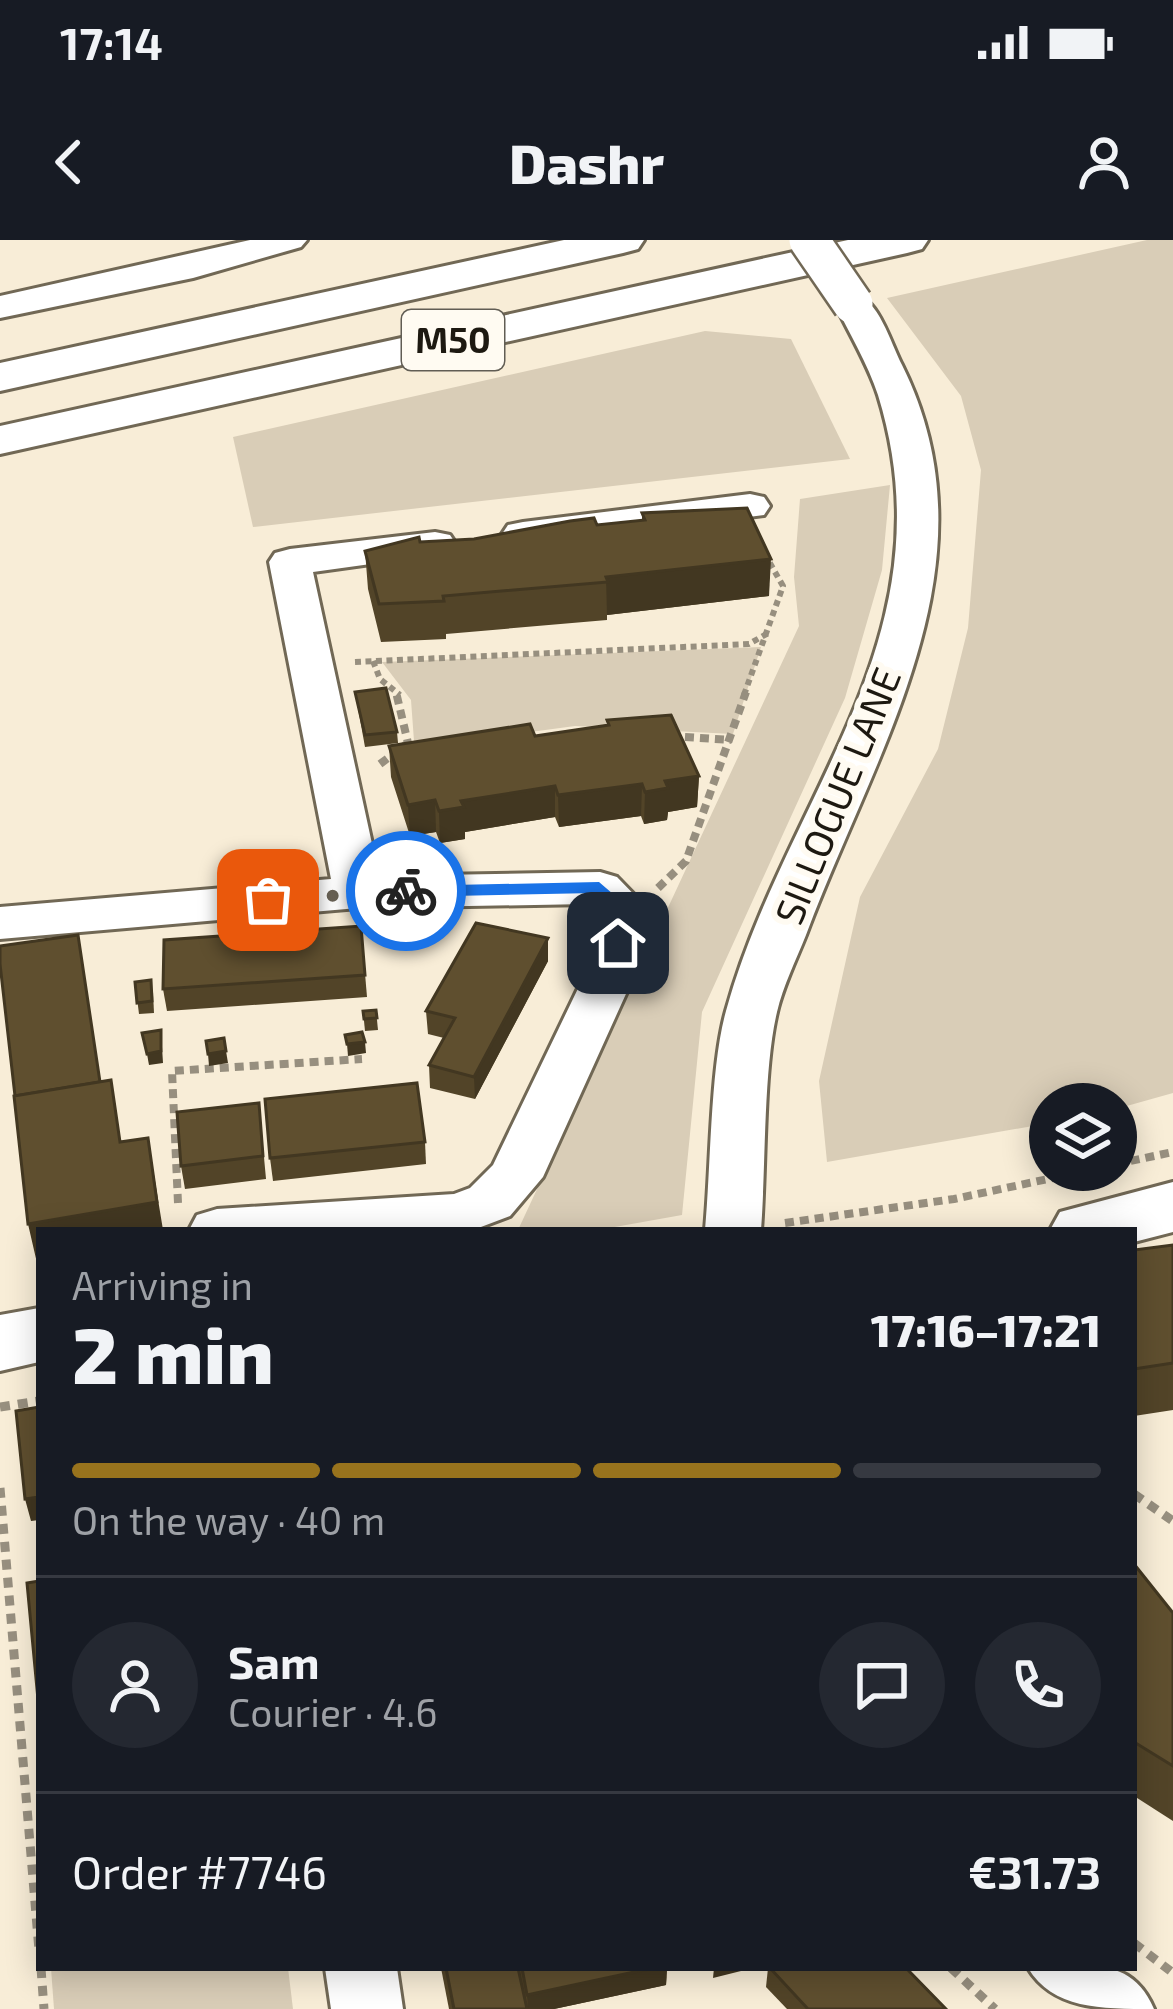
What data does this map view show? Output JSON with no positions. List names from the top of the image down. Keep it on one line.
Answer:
{"streets":{"main road":["M50"],"street":["SILLOGUE LANE"]},"page":{"status":"17:14","header":"Dashr","heading":["2 min","Arriving in","17:16–17:21"],"panel":["Sam","Courier · 4.6","Order #7746","€31.73"],"bar":"On the way · 40 m"}}
